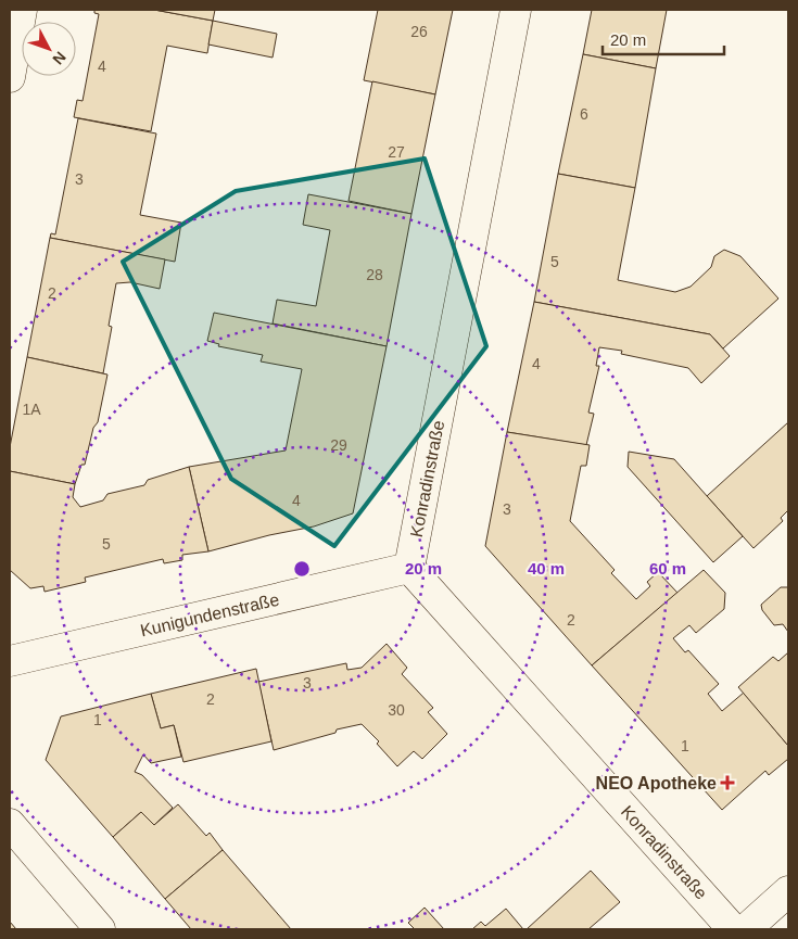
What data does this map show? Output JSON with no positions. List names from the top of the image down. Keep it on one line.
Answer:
{"streets":{"street":["Konradinstraße","Kunigundenstraße"]},"crossings":[["Konradinstraße","Kunigundenstraße"]],"places":{"health":["NEO Apotheke"]},"house_numbers":["26","4","6","27","3","5","28","2","4","1A","29","4","3","5","2","3","2","30","1","1"],"scale_bar":"20 m","north":"bottom right","rings":["20 m","40 m","60 m"]}
